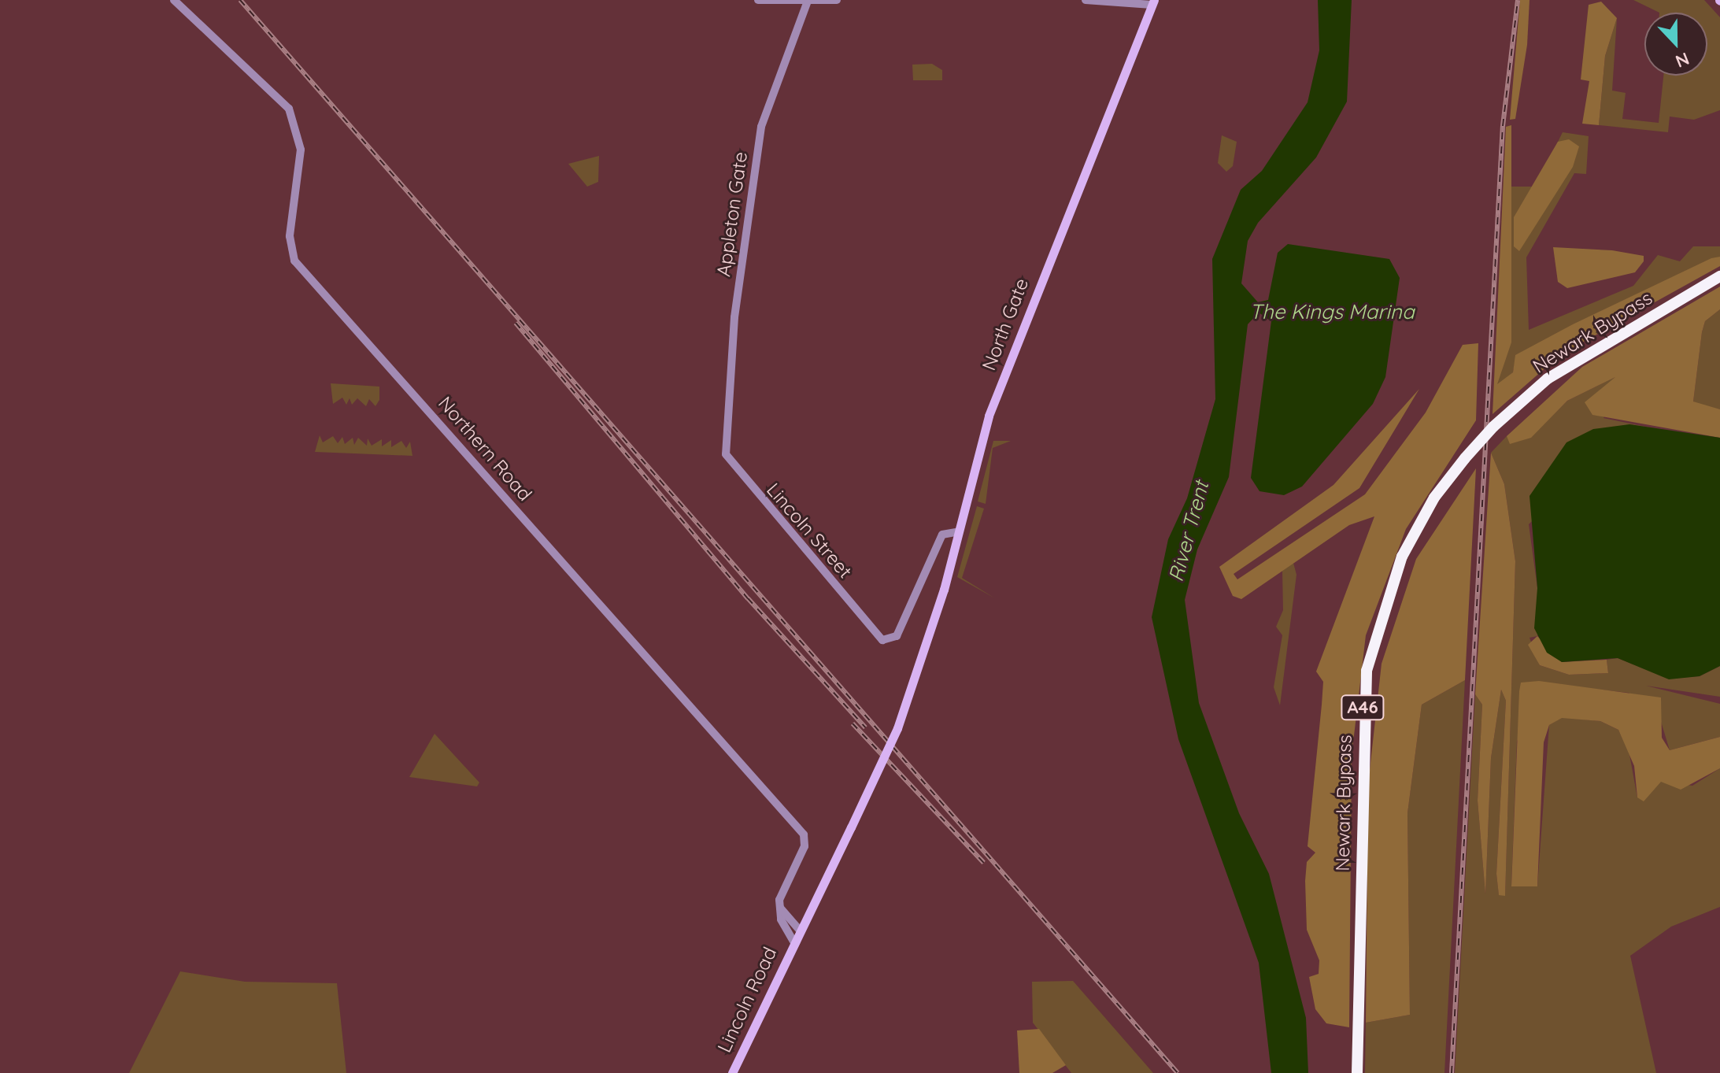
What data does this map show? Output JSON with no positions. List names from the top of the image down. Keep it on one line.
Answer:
{"streets":{"highway":["Newark Bypass","A46"],"main road":["North Gate","Lincoln Road"],"street":["Appleton Gate","Northern Road","Lincoln Street"]},"crossings":[["Appleton Gate","Lincoln Street"],["North Gate","Lincoln Street"],["North Gate","Lincoln Road"]],"water":["The Kings Marina","River Trent"],"north":"bottom"}
